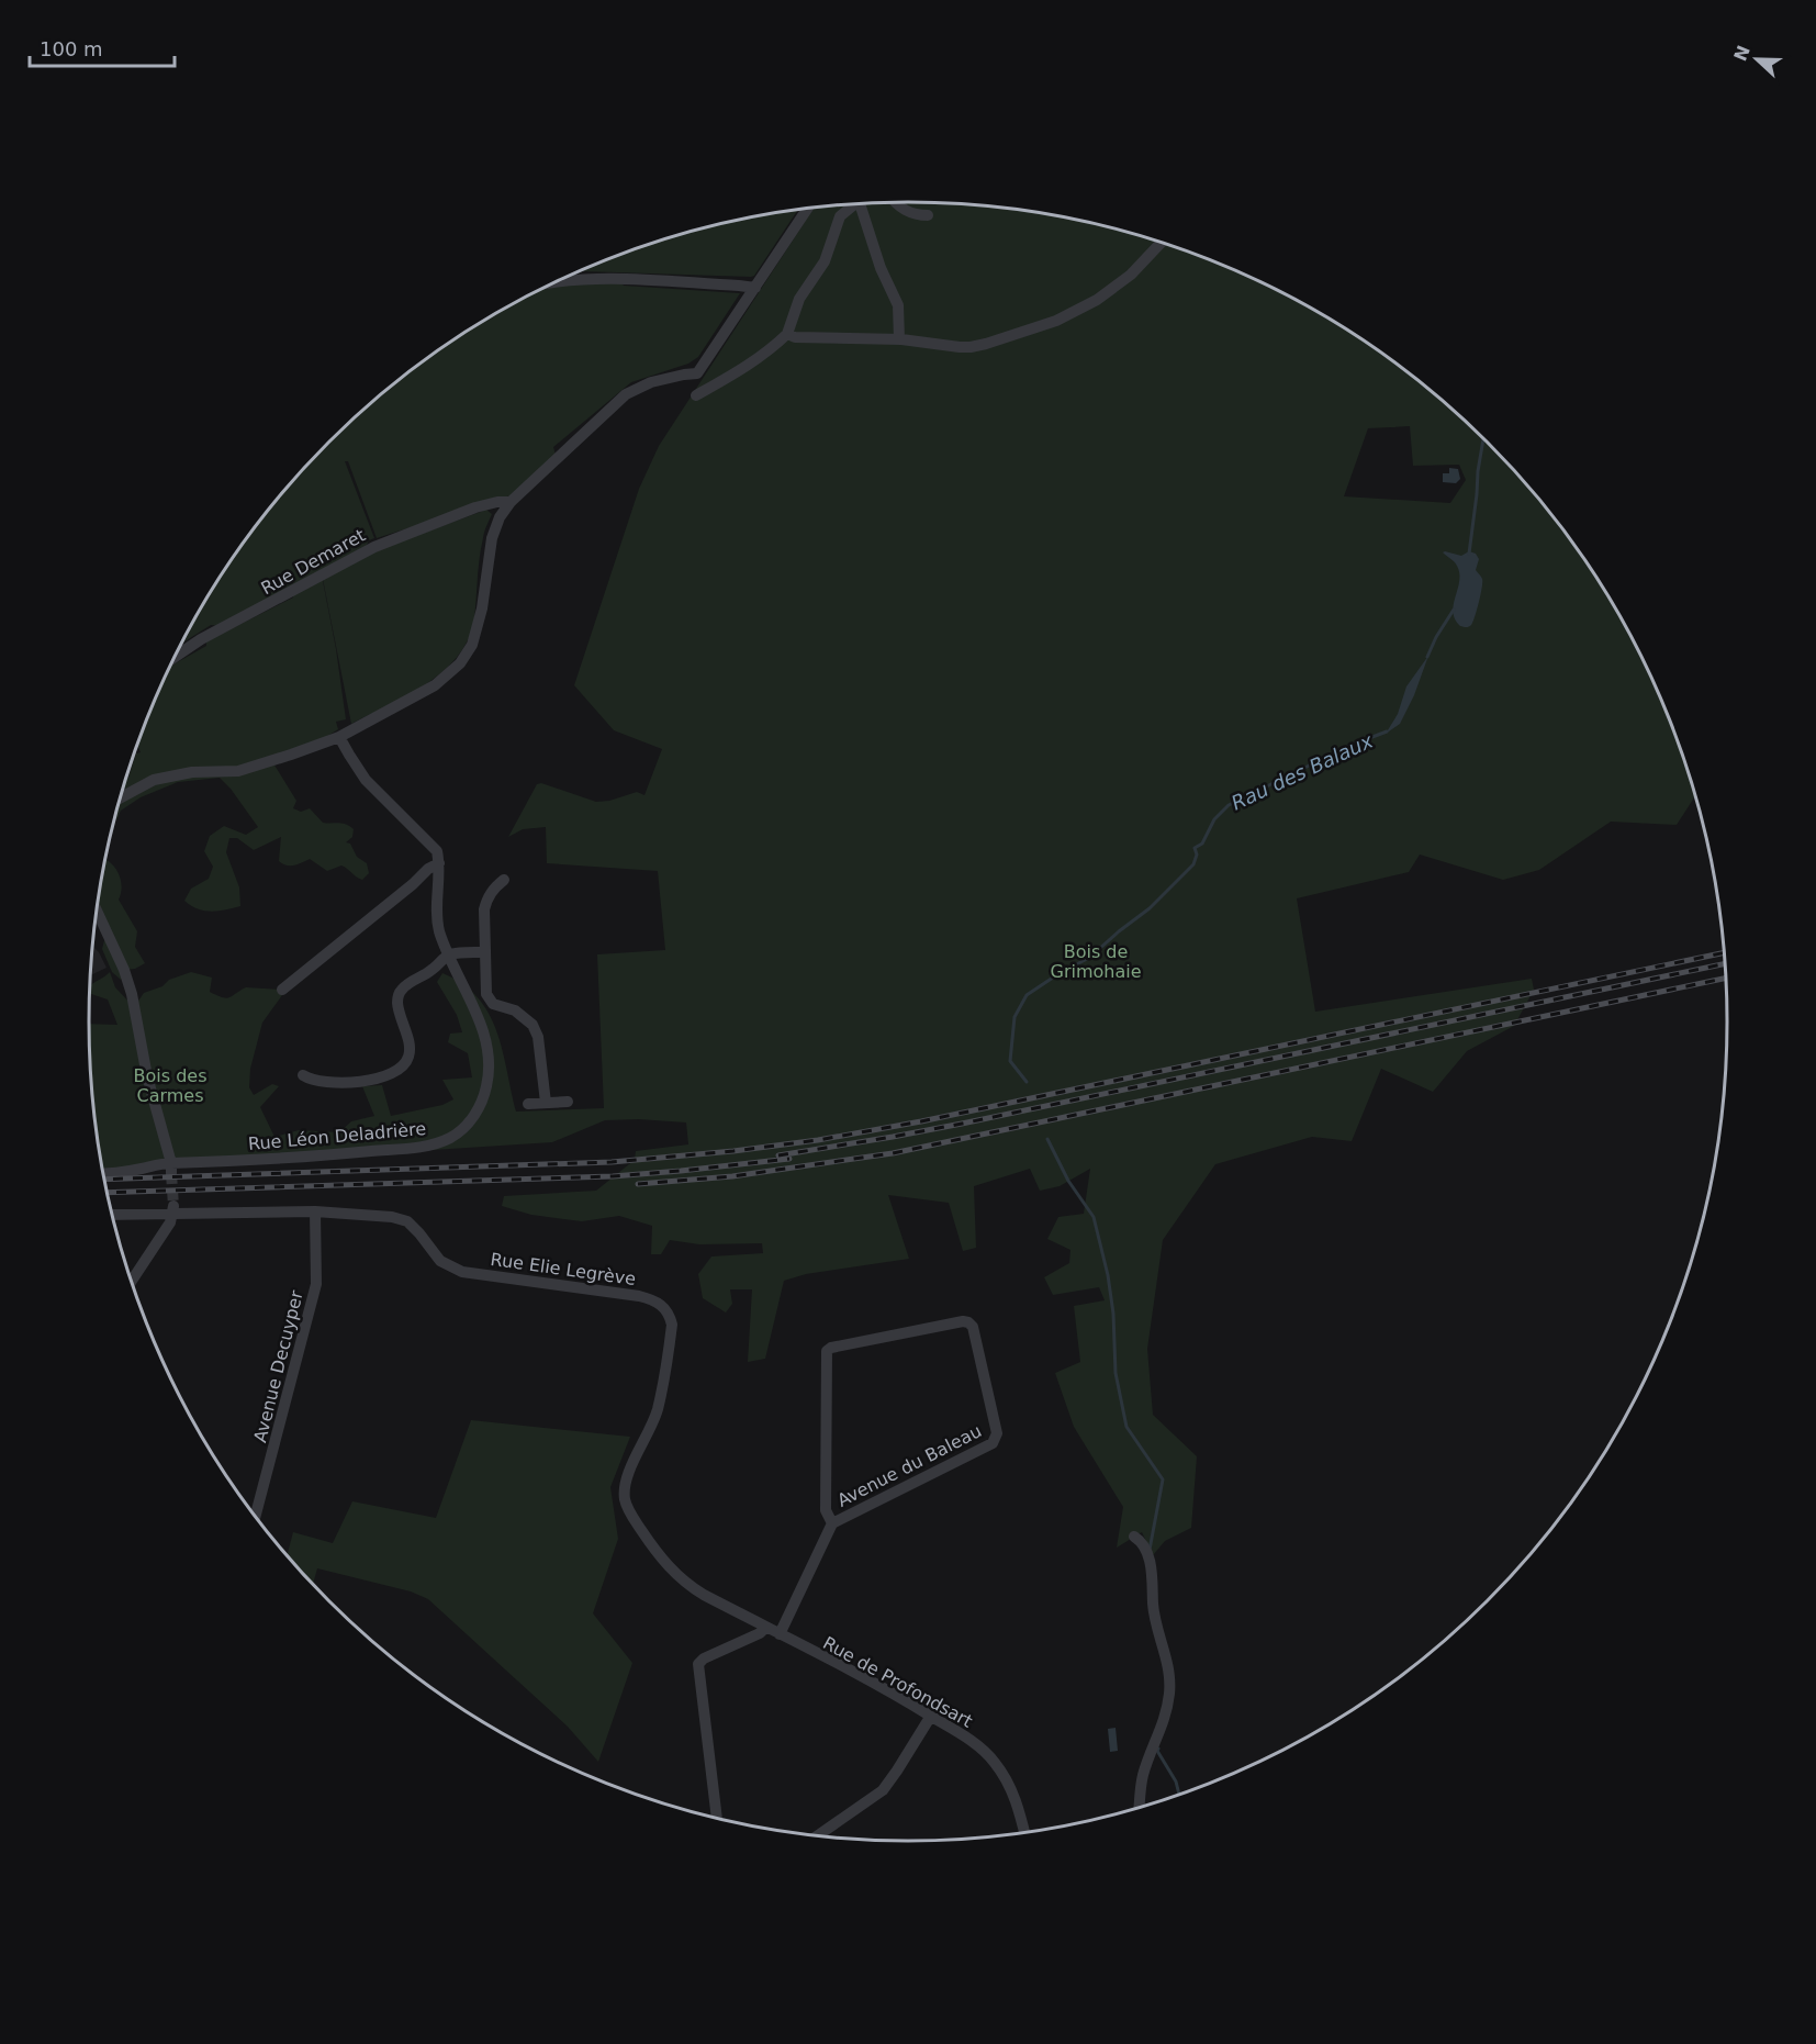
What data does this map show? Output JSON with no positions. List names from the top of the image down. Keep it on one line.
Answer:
{"streets":{"street":["Rue Demaret","Rue Léon Deladrière","Rue Elie Legrève","Avenue Decuyper","Avenue du Baleau","Rue de Profondsart"]},"crossings":[["Rue Elie Legrève","Avenue Decuyper"],["Rue Elie Legrève","Avenue du Baleau"],["Rue Elie Legrève","Rue de Profondsart"]],"water":["Rau des Balaux"],"parks":["Bois de Grimohaie","Bois des Carmes"],"scale_bar":"100 m","north":"left"}
